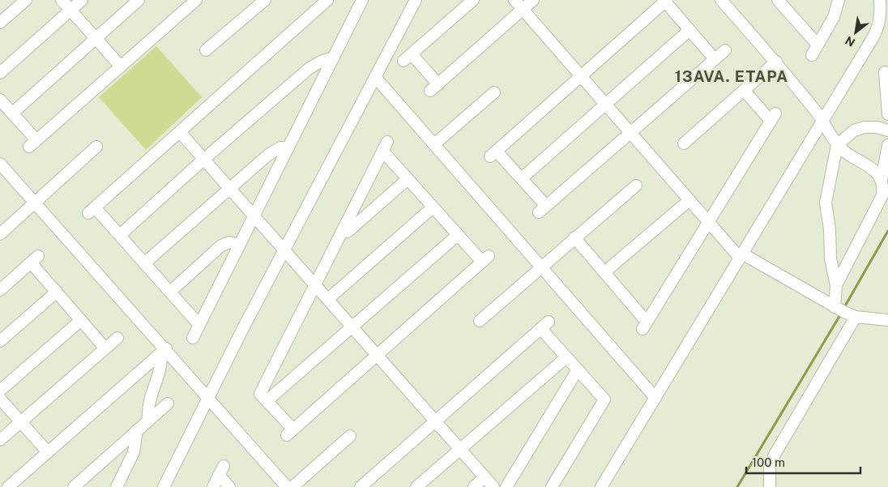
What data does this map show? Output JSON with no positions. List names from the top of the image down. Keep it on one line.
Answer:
{"districts":["13AVA. ETAPA"],"scale_bar":"100 m","north":"bottom left"}
